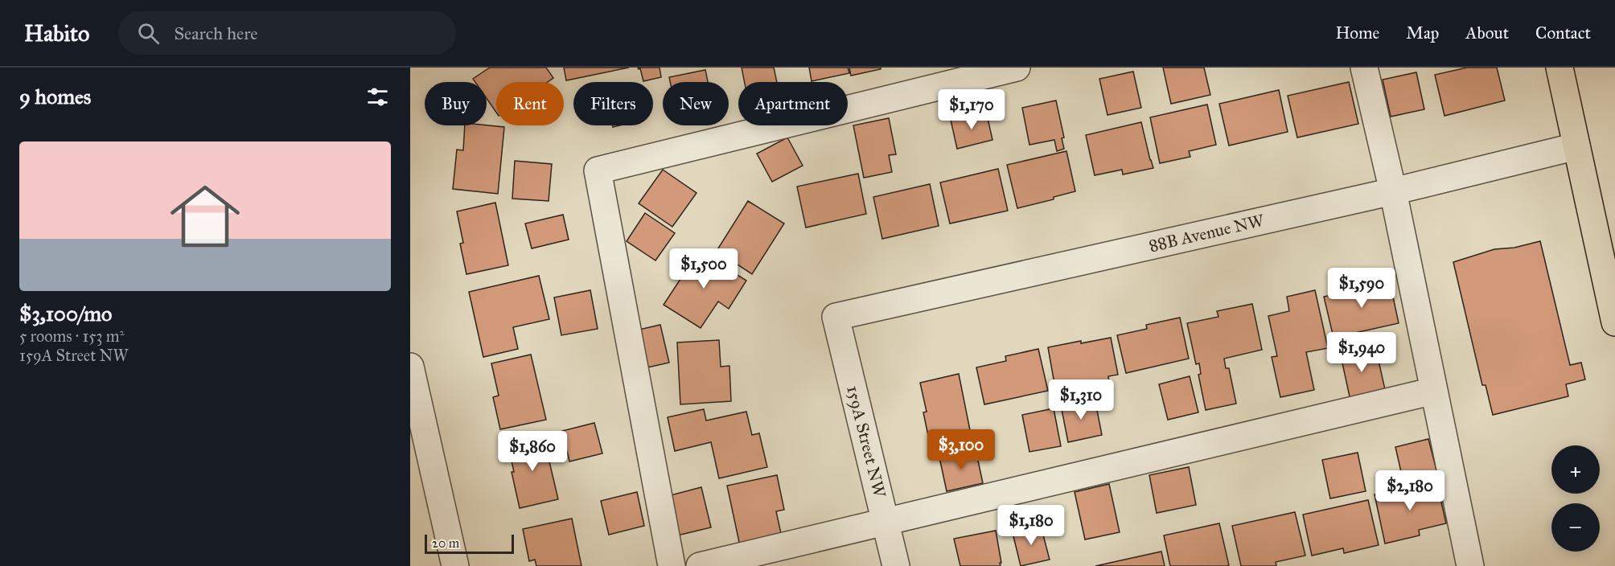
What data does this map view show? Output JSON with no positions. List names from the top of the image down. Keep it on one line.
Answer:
{"streets":{"street":["88B Avenue NW","159A Street NW"]},"crossings":[["88B Avenue NW","159A Street NW"]],"scale_bar":"20 m","page":{"header":"Habito","search":"Search here","nav":["Home","Map","About","Contact"],"heading":"9 homes","chip":["Buy","Rent","Filters","New","Apartment"],"price":["$1,170","$1,500","$1,590","$1,940","$1,310","$3,100","$1,860","$2,180","$1,180"],"list":[{"name":"$3,100/mo","note":"5 rooms · 153 m² · 159A Street NW"}],"map_buttons":["+","−"],"scale":"20 m"}}
